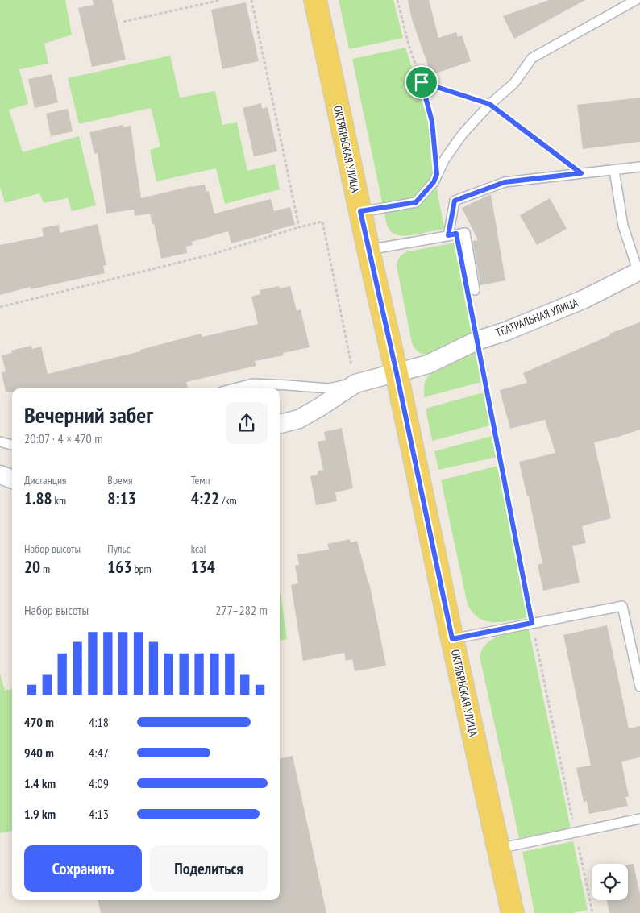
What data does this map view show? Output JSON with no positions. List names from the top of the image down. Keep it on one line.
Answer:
{"streets":{"main road":["ОКТЯБРЬСКАЯ УЛИЦА"],"street":["ТЕАТРАЛЬНАЯ УЛИЦА"]},"crossings":[["ОКТЯБРЬСКАЯ УЛИЦА","ТЕАТРАЛЬНАЯ УЛИЦА"]],"page":{"heading":["Вечерний забег","20:07 · 4 × 470 m"],"stats":[["Дистанция","1.88 km"],["Время","8:13"],["Темп","4:22 /km"],["Набор высоты","20 m"],["Пульс","163 bpm"],["kcal","134"]],"chart":["Набор высоты","277–282 m"],"list":[{"name":"470 m","note":"4:18"},{"name":"940 m","note":"4:47"},{"name":"1.4 km","note":"4:09"},{"name":"1.9 km","note":"4:13"}],"buttons":["Сохранить","Поделиться"]}}
